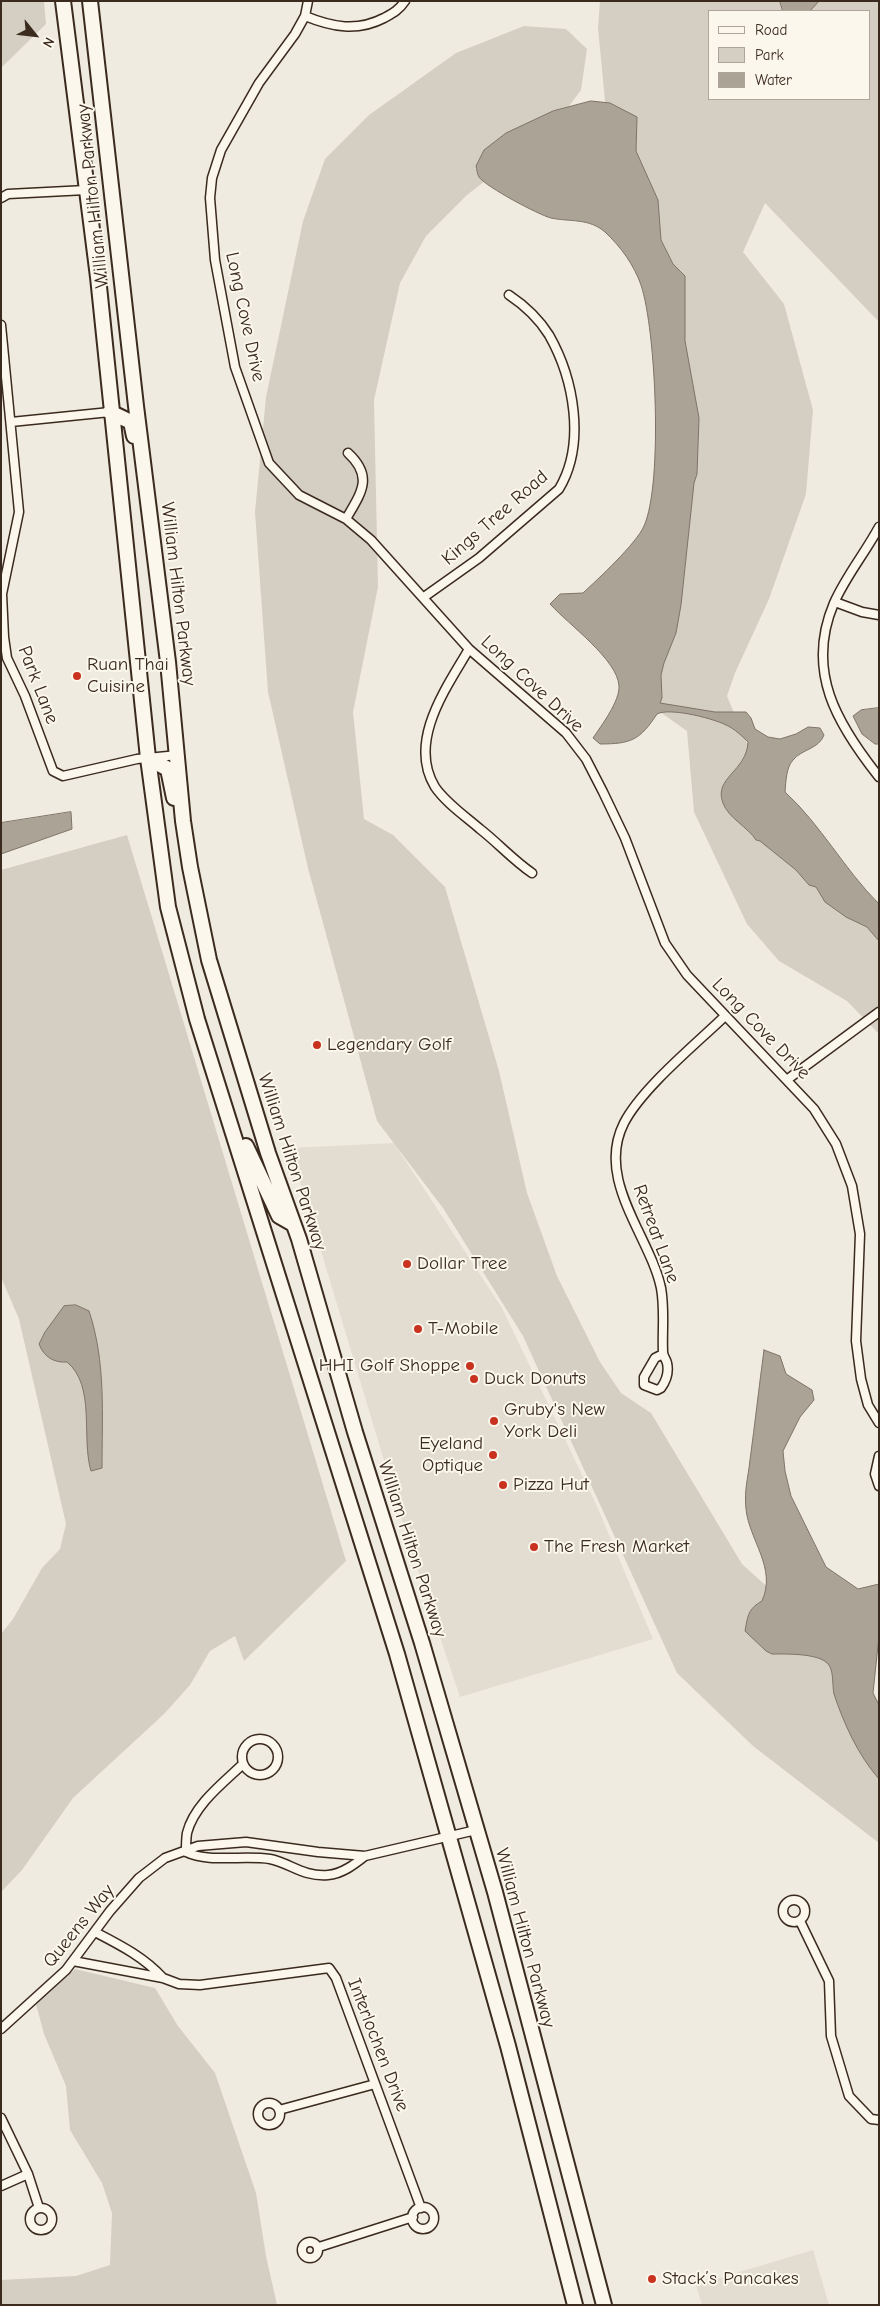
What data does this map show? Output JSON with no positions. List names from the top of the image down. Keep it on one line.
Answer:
{"streets":{"highway":["William Hilton Parkway"],"street":["Long Cove Drive","Kings Tree Road","Park Lane","Retreat Lane","Queens Way","Interlochen Drive"]},"crossings":[["William Hilton Parkway","Park Lane"],["William Hilton Parkway","Queens Way"],["Long Cove Drive","Kings Tree Road"],["Long Cove Drive","Retreat Lane"],["Queens Way","Interlochen Drive"]],"places":["Ruan Thai Cuisine","Legendary Golf","Dollar Tree","T-Mobile","HHI Golf Shoppe","Duck Donuts","Gruby's New York Deli","Eyeland Optique","Pizza Hut","The Fresh Market","Stack’s Pancakes"],"legend":["Road","Park","Water"],"north":"bottom right"}
